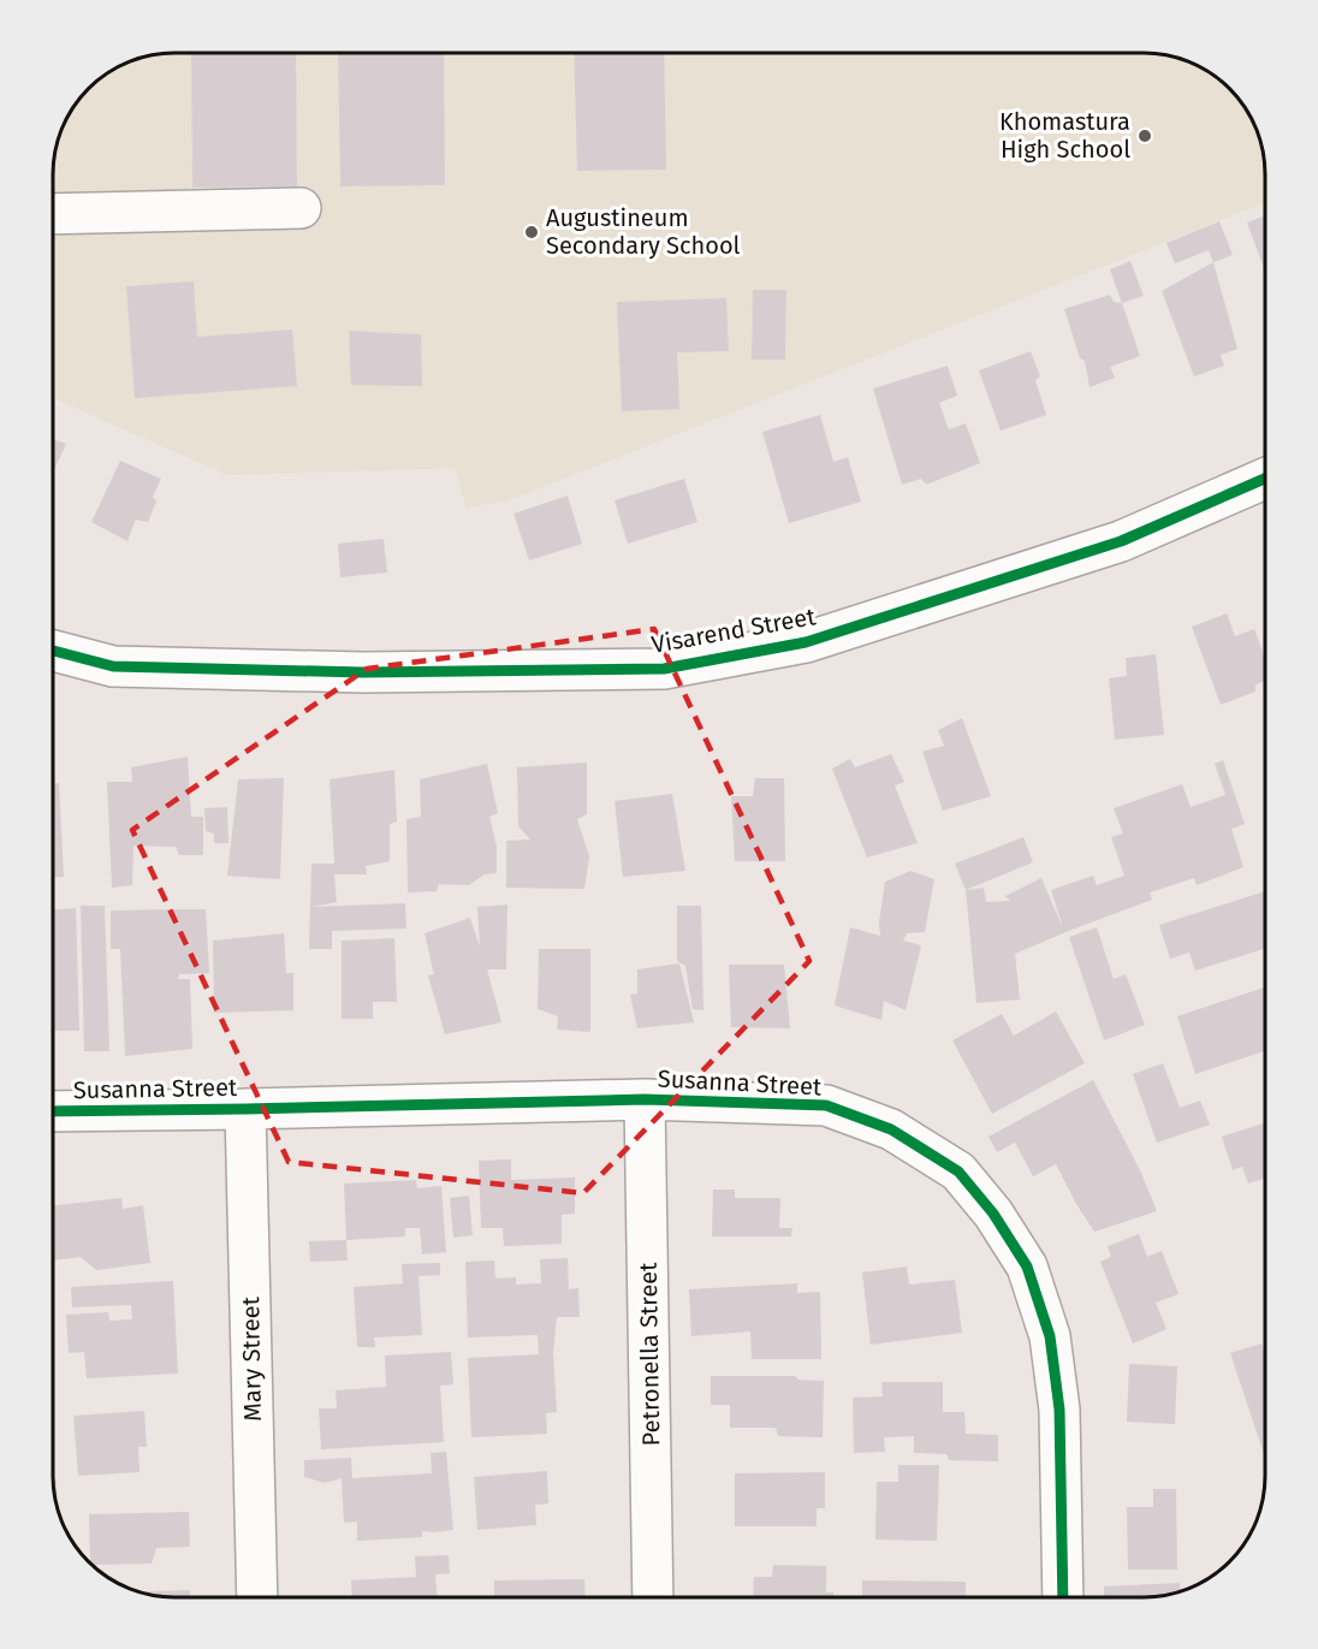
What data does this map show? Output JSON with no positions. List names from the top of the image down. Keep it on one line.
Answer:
{"streets":{"street":["Visarend Street","Susanna Street","Petronella Street","Mary Street"]},"crossings":[["Susanna Street","Petronella Street"],["Susanna Street","Mary Street"]],"places":["Khomastura High School","Augustineum Secondary School"]}
